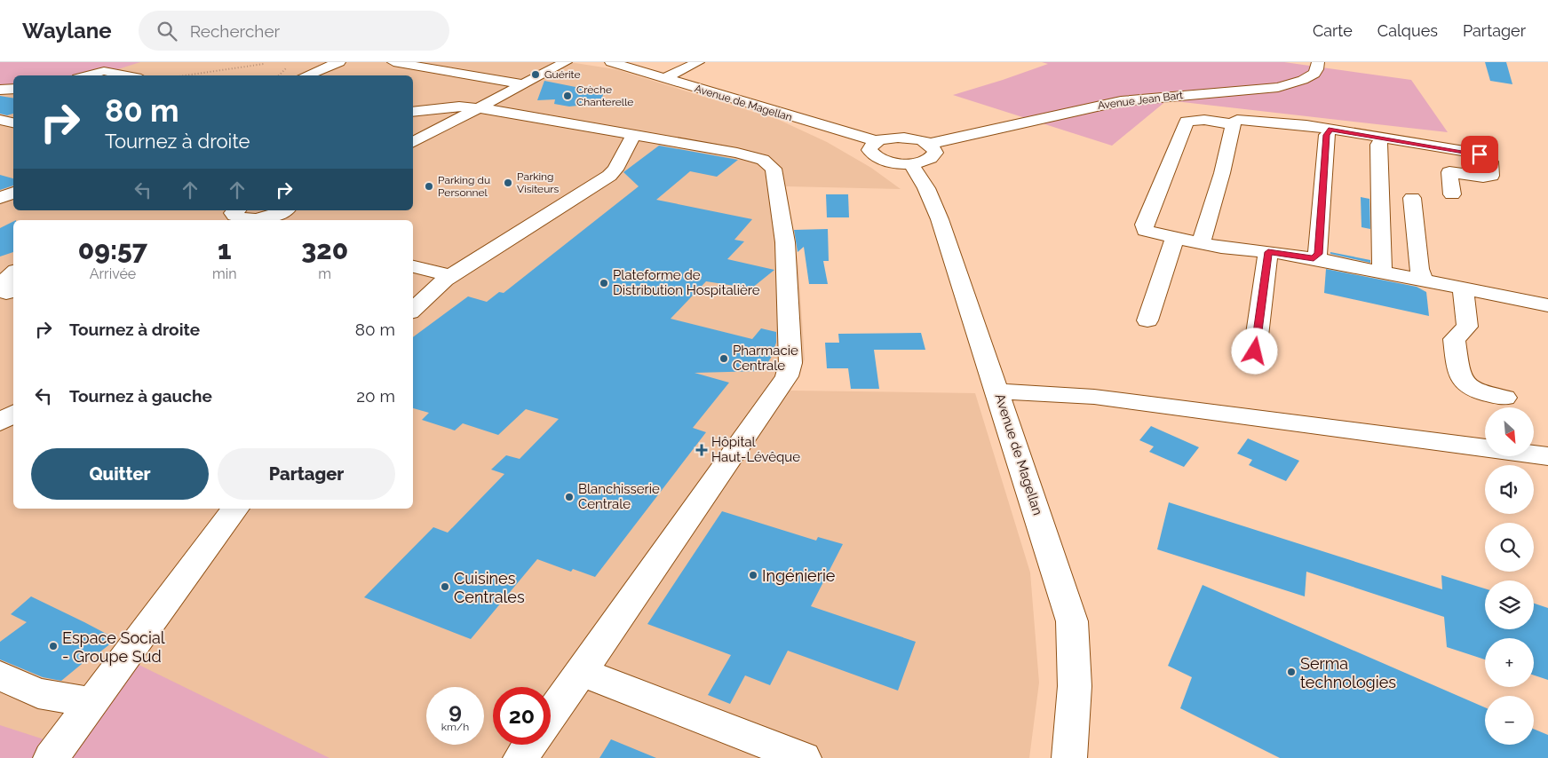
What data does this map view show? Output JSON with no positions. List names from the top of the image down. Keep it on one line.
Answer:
{"streets":{"street":["Avenue Jean Bart","Avenue de Magellan"]},"places":{"other":["Guérite","Crèche Chanterelle","Parking Visiteurs","Parking du Personnel","Plateforme de Distribution Hospitalière","Pharmacie Centrale","Blanchisserie Centrale","Ingénierie","Cuisines Centrales","Espace Social - Groupe Sud","Serma technologies"],"health":["Hôpital Haut-Lévêque"]},"north":"bottom right","page":{"header":"Waylane","search":"Rechercher","nav":["Carte","Calques","Partager"],"turn":["80 m","Tournez à droite"],"eta":["09:57","Arrivée","1","min","320","m"],"list":[{"name":"Tournez à droite","value":"80 m"},{"name":"Tournez à gauche","value":"20 m"}],"map_buttons":["+","−"],"buttons":["Quitter","Partager"],"speed":"9 km/h","limit":"20"}}
